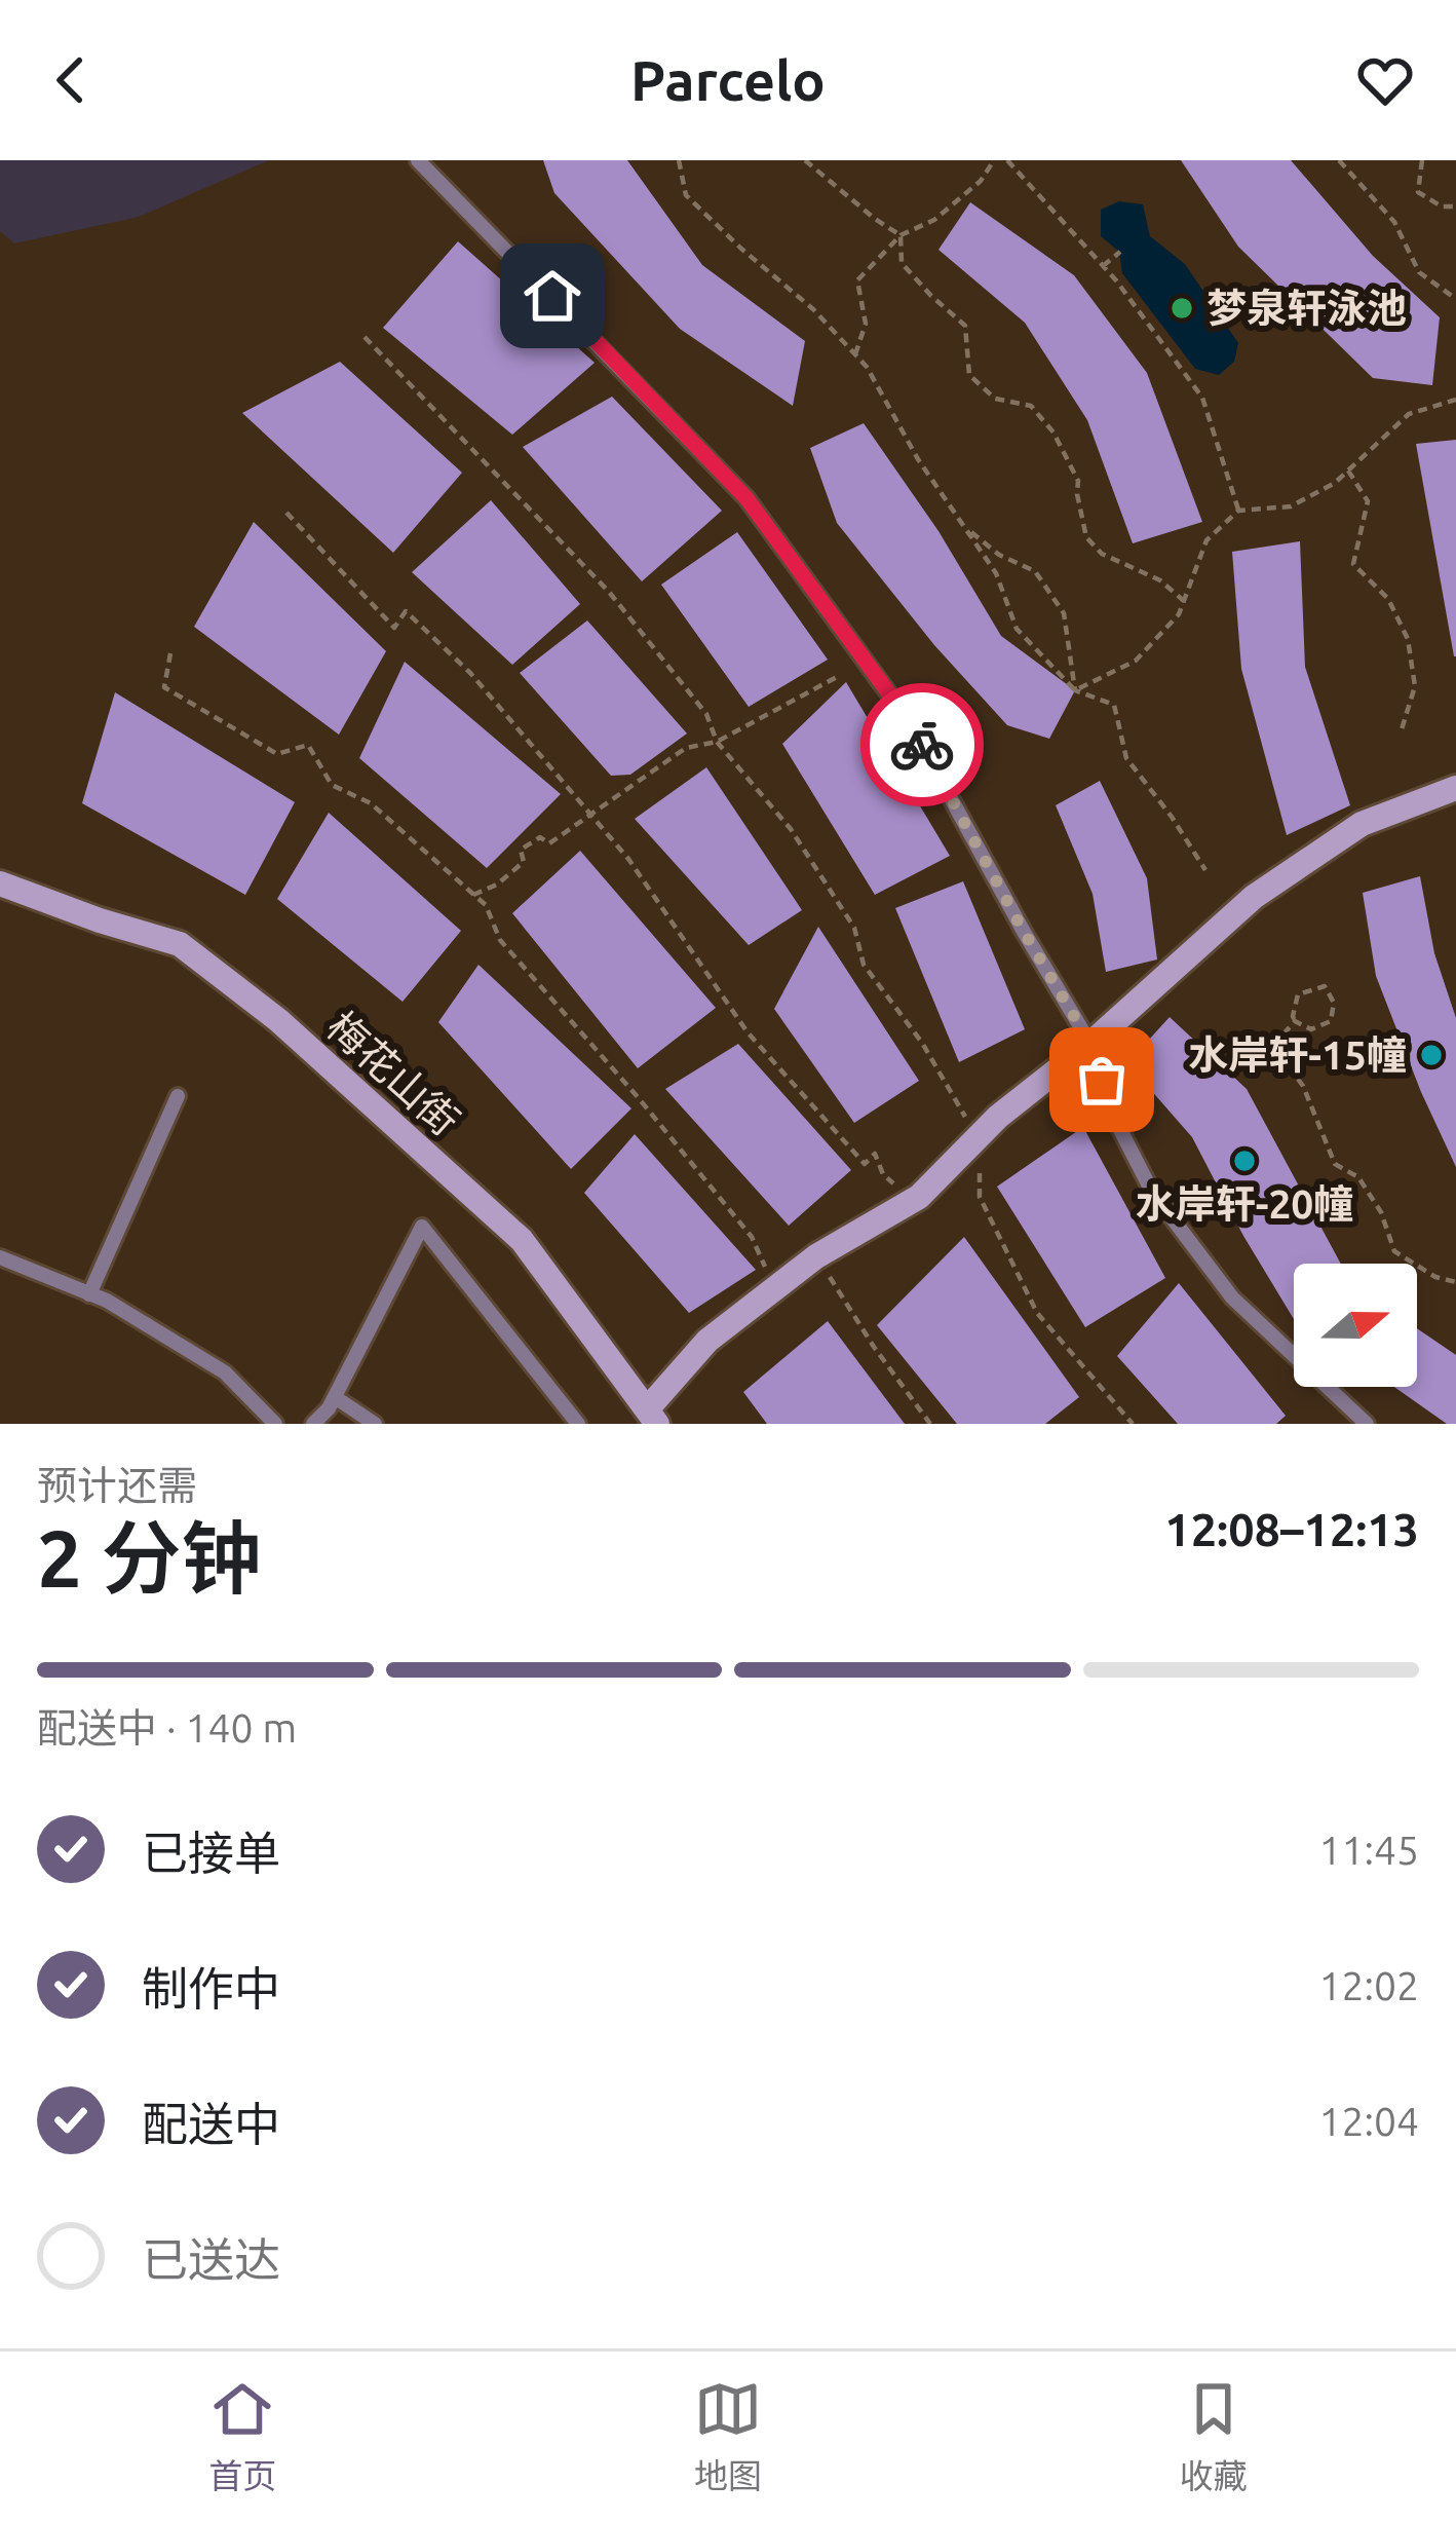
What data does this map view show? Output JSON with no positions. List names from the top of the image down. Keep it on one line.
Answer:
{"streets":{"street":["梅花山街"]},"places":["梦泉轩泳池","水岸轩-15幢","水岸轩-20幢"],"north":"right","page":{"header":"Parcelo","heading":["2 分钟","预计还需","12:08–12:13"],"bar":"配送中 · 140 m","list":[["已接单","11:45"],["制作中","12:02"],["配送中","12:04"],"已送达"],"tabs":["首页","地图","收藏"]}}
